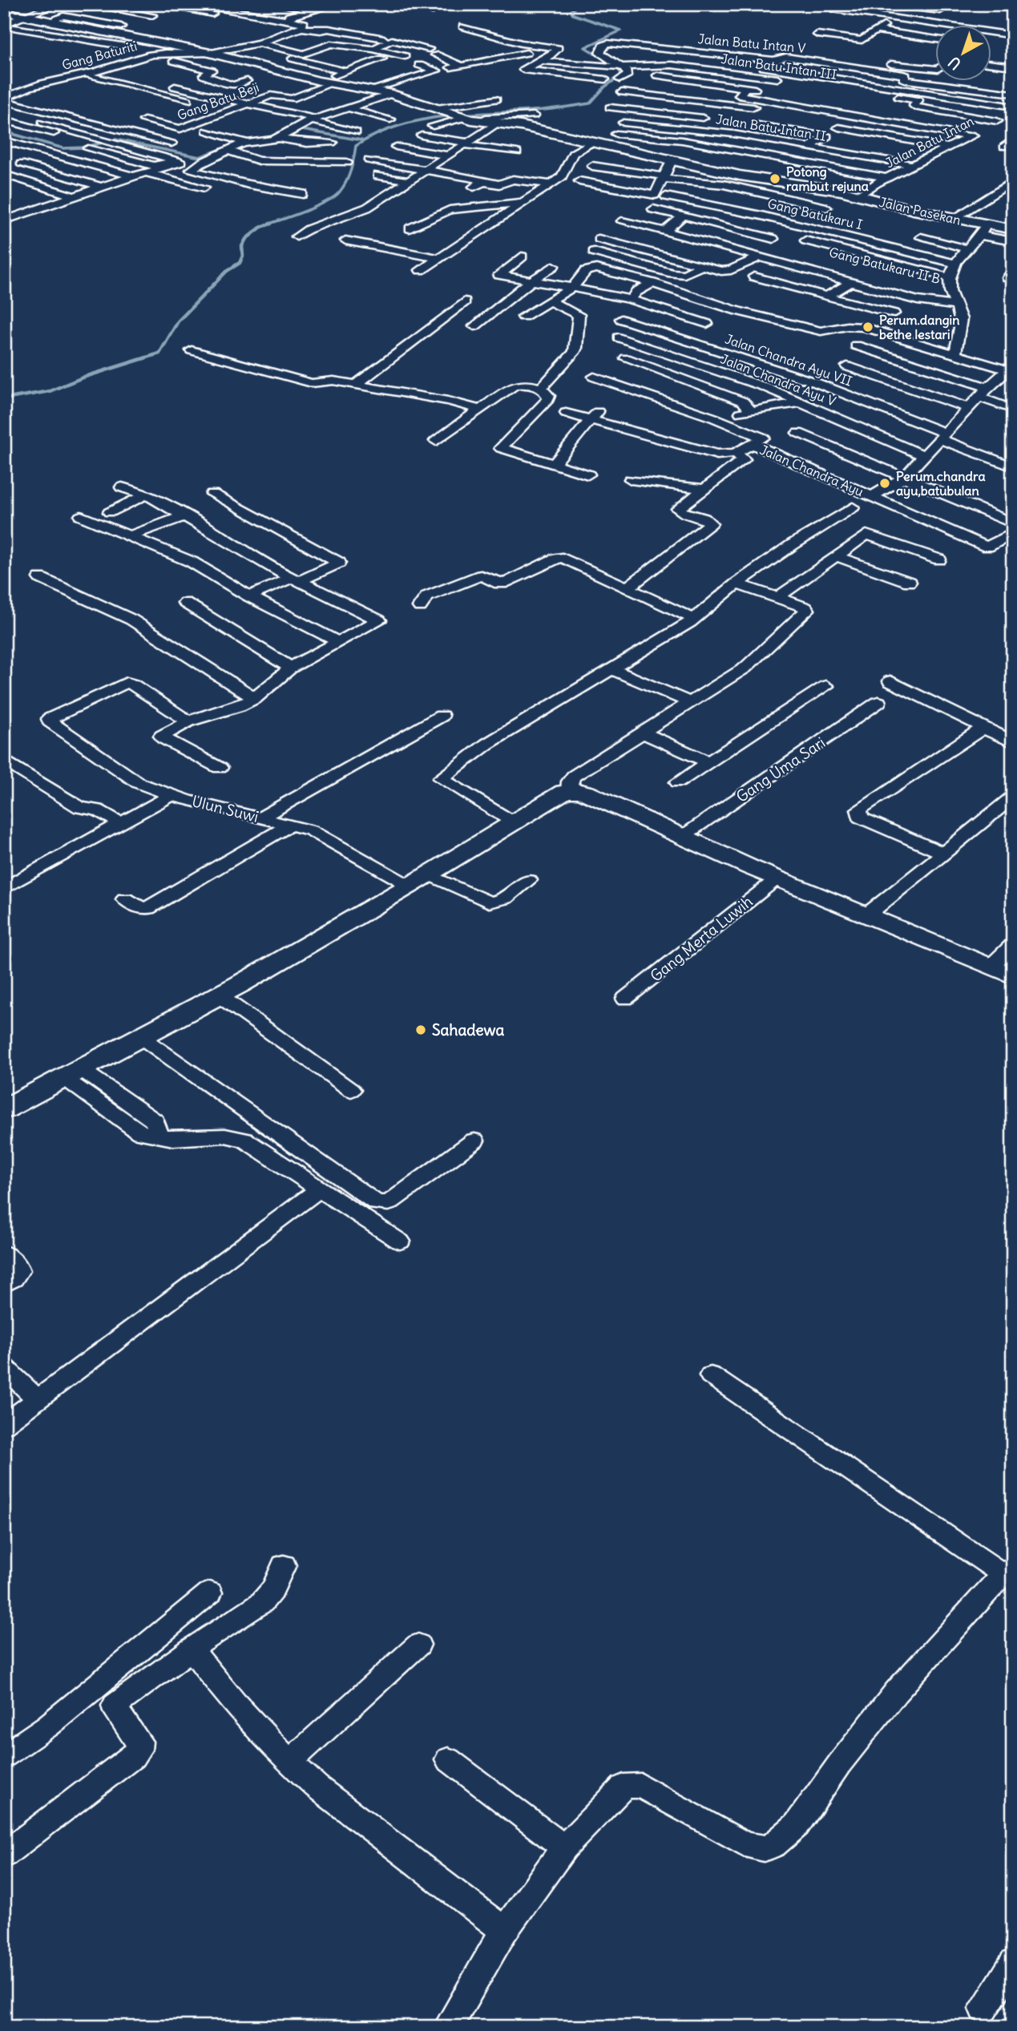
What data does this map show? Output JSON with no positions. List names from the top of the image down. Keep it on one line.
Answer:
{"streets":{"street":["Jalan Batu Intan V","Gang Baturiti","Jalan Batu Intan III","Gang Batu Beji","Jalan Batu Intan II","Jalan Batu Intan","Jalan Pasekan","Gang Batukaru I","Gang Batukaru II B","Jalan Chandra Ayu VII","Jalan Chandra Ayu V","Jalan Chandra Ayu","Gang Uma Sari","Ulun Suwi","Gang Merta Luwih"]},"crossings":[["Jalan Batu Intan V","Jalan Batu Intan III"],["Gang Baturiti","Jalan Pasekan"],["Jalan Batu Intan III","Jalan Batu Intan"],["Gang Batu Beji","Jalan Pasekan"],["Jalan Batu Intan II","Jalan Batu Intan"],["Jalan Batu Intan","Jalan Pasekan"]],"places":["Potong rambut rejuna","Perum.dangin bethe lestari","Perum.chandra ayu,batubulan","Sahadewa"],"north":"bottom left"}
